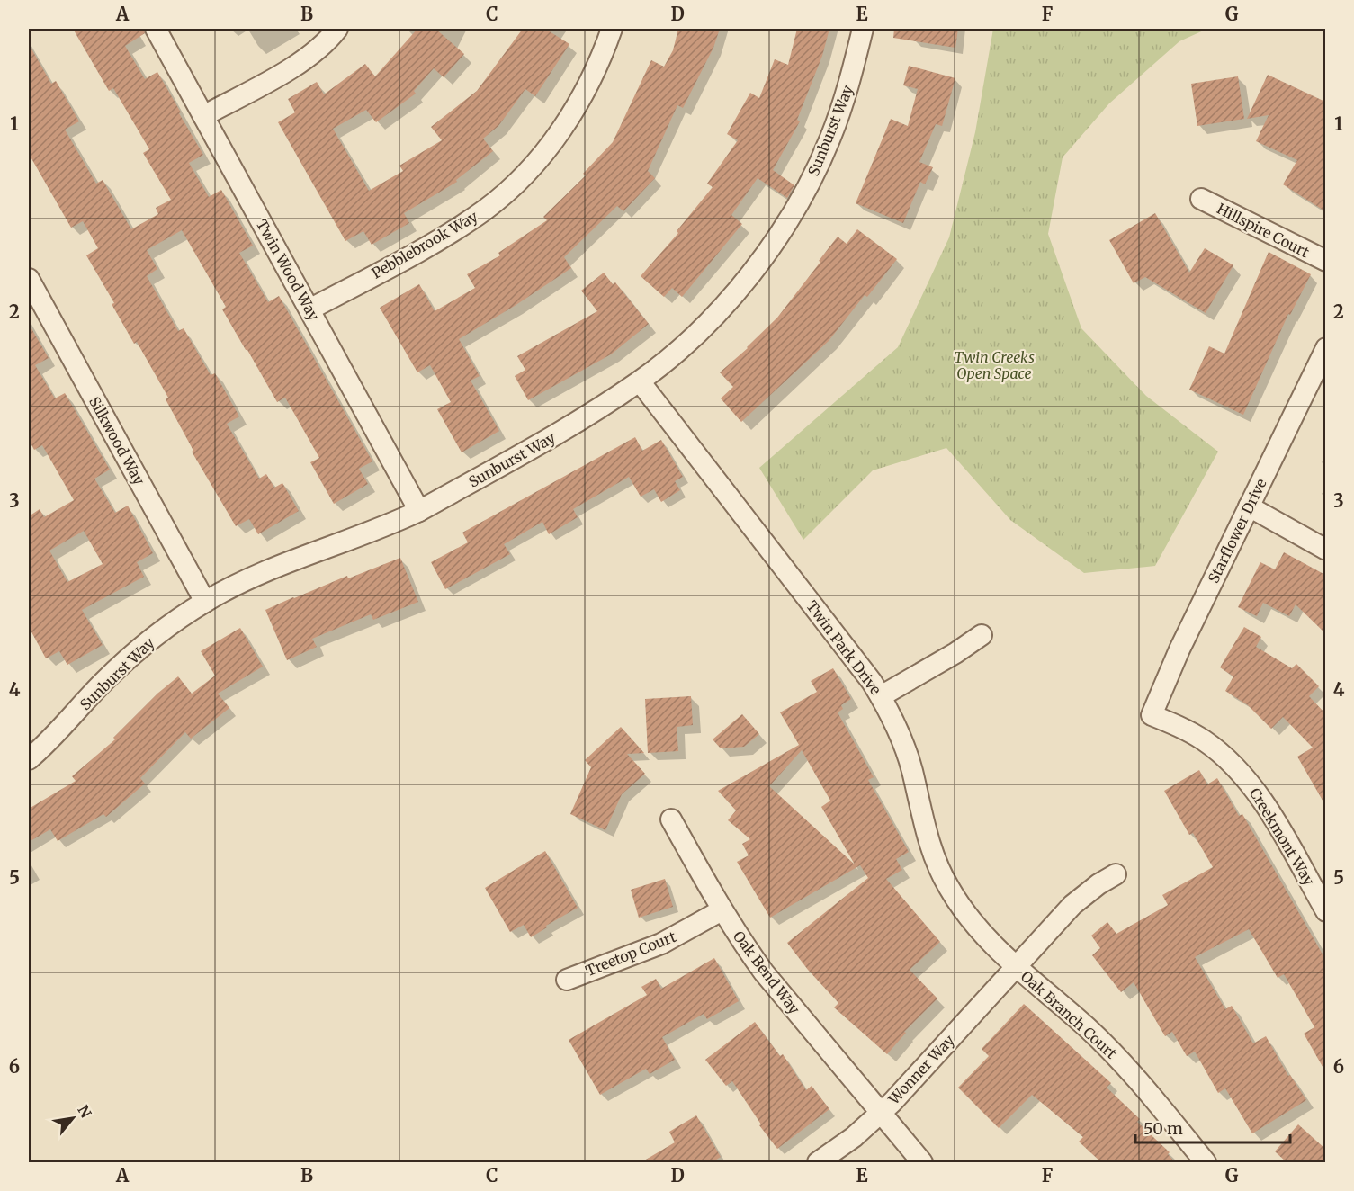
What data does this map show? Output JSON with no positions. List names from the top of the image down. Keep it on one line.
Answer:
{"streets":{"street":["Sunburst Way","Hillspire Court","Pebblebrook Way","Twin Wood Way","Silkwood Way","Starflower Drive","Twin Park Drive","Creekmont Way","Treetop Court","Oak Bend Way","Oak Branch Court","Wonner Way"]},"crossings":[["Sunburst Way","Twin Wood Way"],["Sunburst Way","Silkwood Way"],["Sunburst Way","Twin Park Drive"],["Pebblebrook Way","Twin Wood Way"],["Starflower Drive","Creekmont Way"],["Twin Park Drive","Oak Branch Court"],["Twin Park Drive","Wonner Way"],["Treetop Court","Oak Bend Way"],["Oak Bend Way","Wonner Way"],["Oak Branch Court","Wonner Way"]],"parks":["Twin Creeks Open Space"],"scale_bar":"50 m","north":"top right","grid":{"columns":["A","B","C","D","E","F","G"],"rows":["1","2","3","4","5","6"]}}
